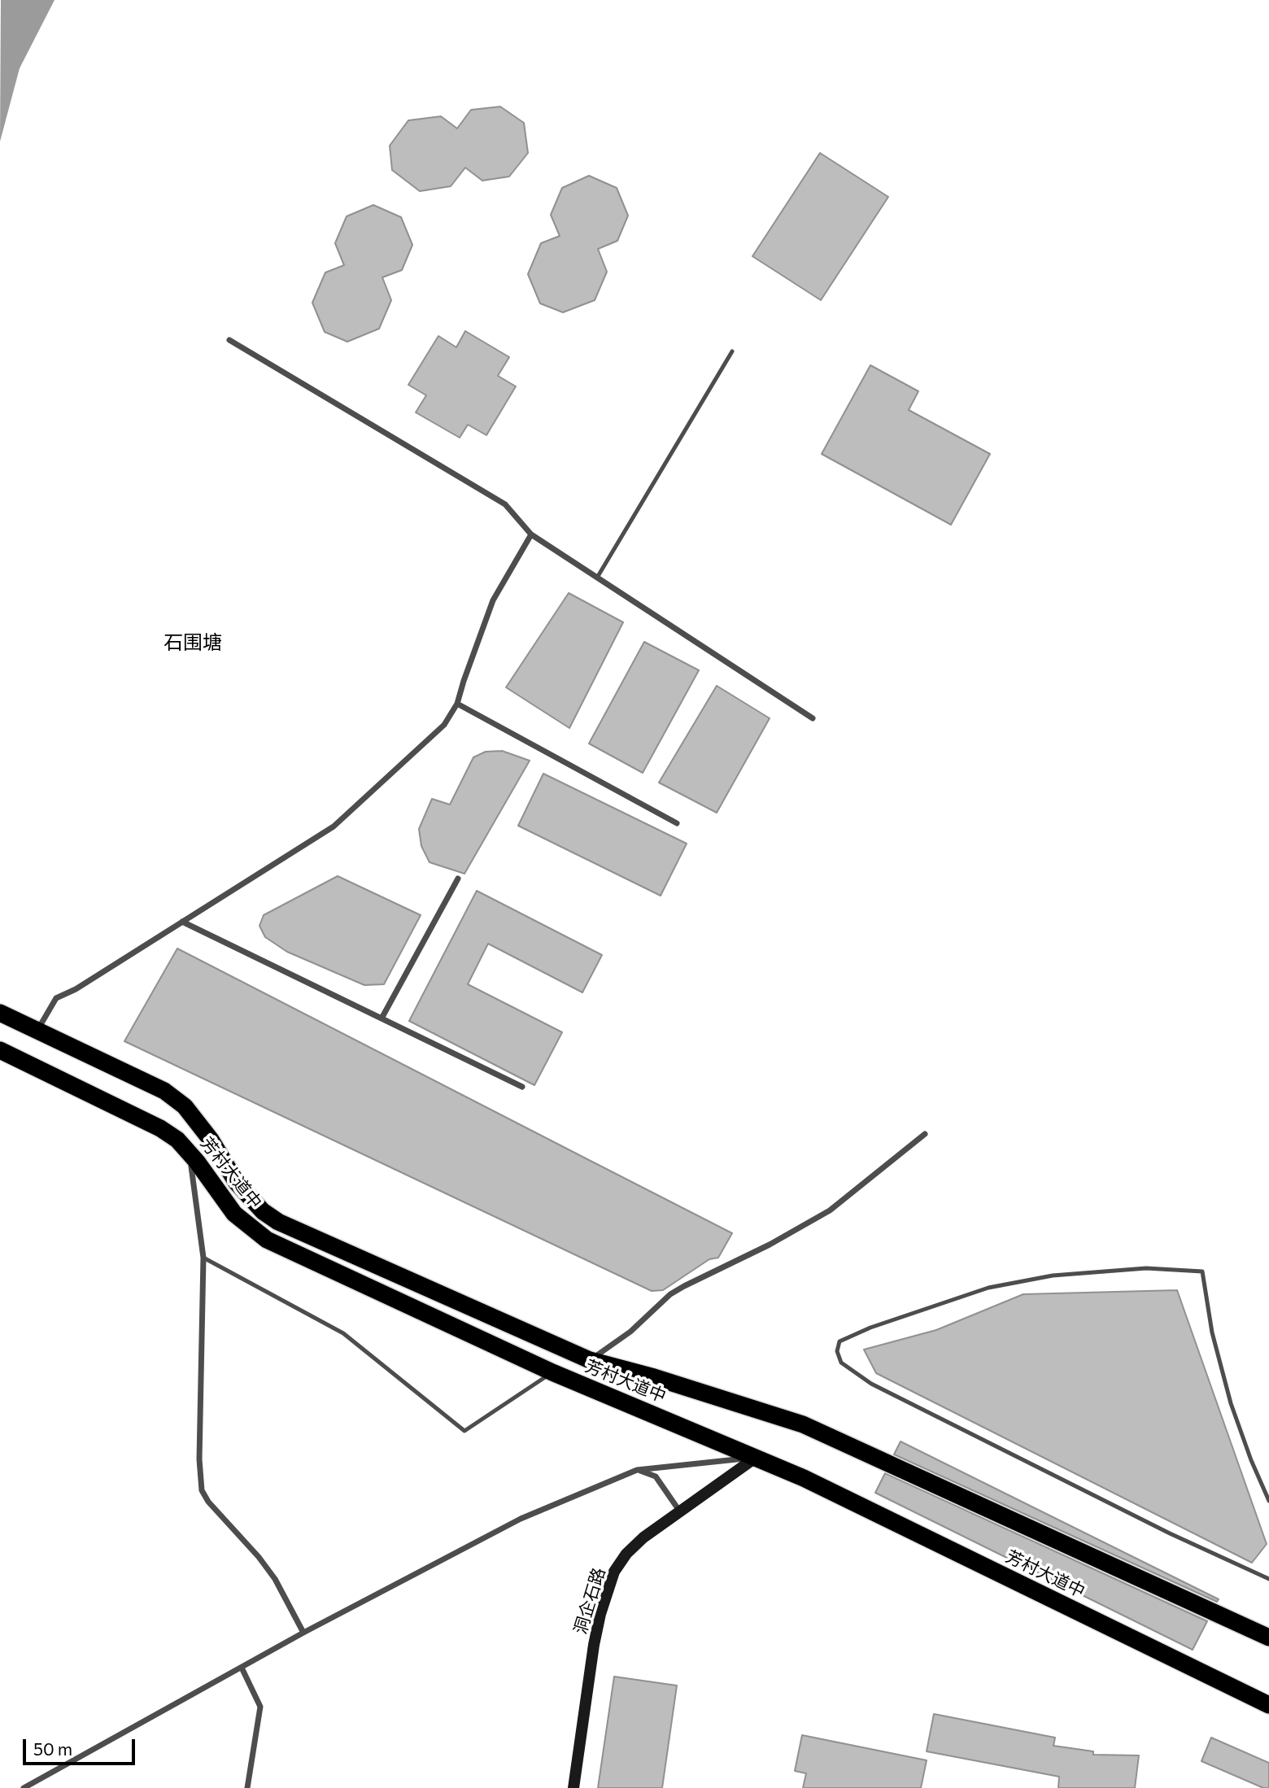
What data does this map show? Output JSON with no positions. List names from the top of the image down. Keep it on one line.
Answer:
{"streets":{"highway":["芳村大道中"],"street":["洞企石路"]},"crossings":[["芳村大道中","洞企石路"]],"districts":["石围塘"],"scale_bar":"50 m"}
